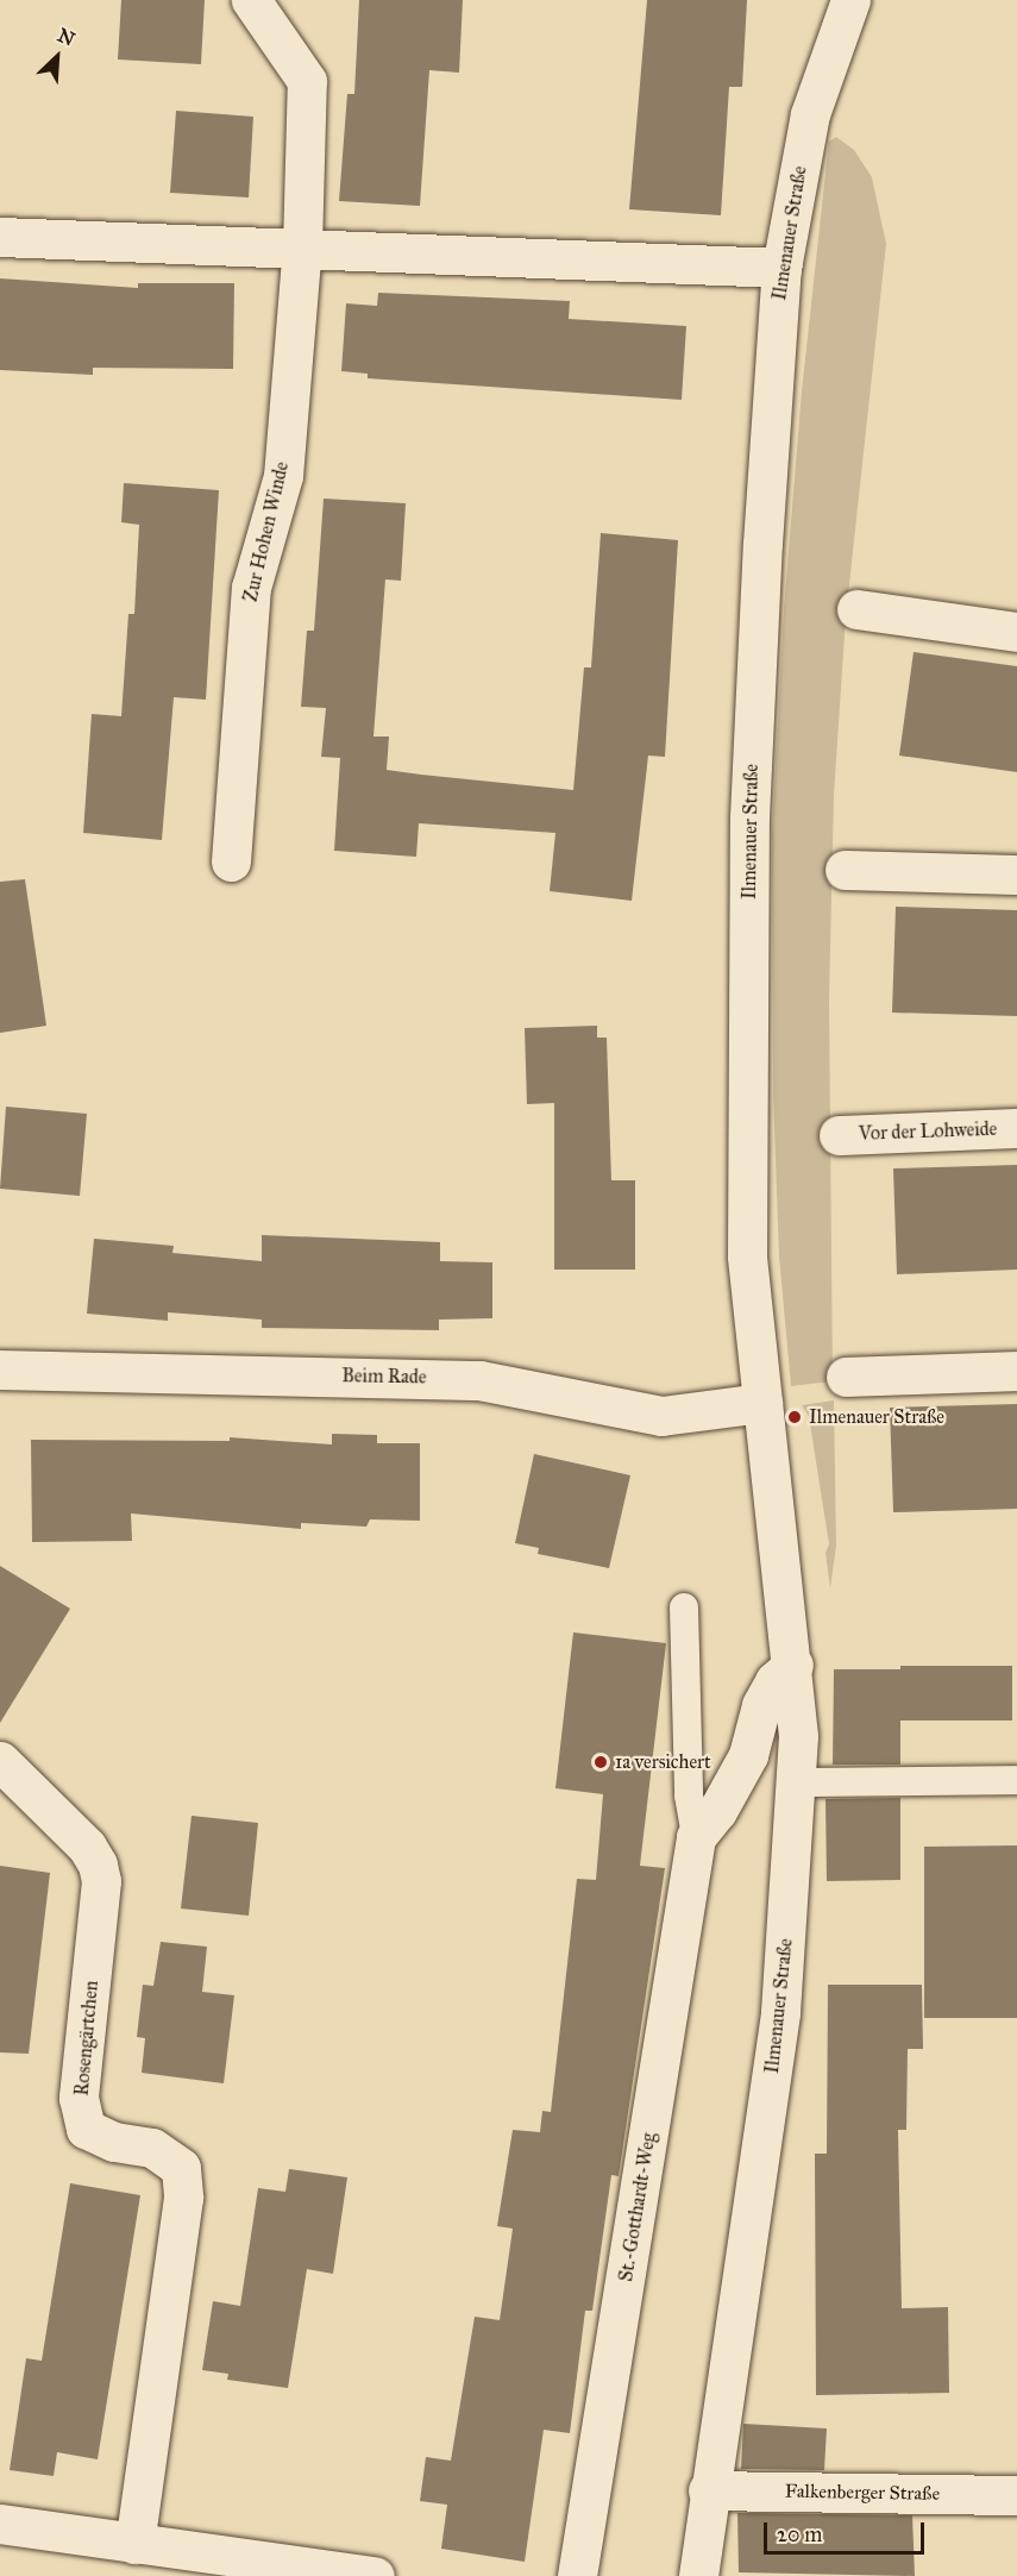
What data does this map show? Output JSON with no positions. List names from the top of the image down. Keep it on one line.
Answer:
{"streets":{"street":["Ilmenauer Straße","Zur Hohen Winde","Vor der Lohweide","Beim Rade","Rosengärtchen","St.-Gotthardt-Weg","Falkenberger Straße"]},"crossings":[["Ilmenauer Straße","Beim Rade"],["Ilmenauer Straße","St.-Gotthardt-Weg"],["Ilmenauer Straße","Falkenberger Straße"]],"places":["Ilmenauer Straße","1a versichert"],"scale_bar":"20 m","north":"top right"}
